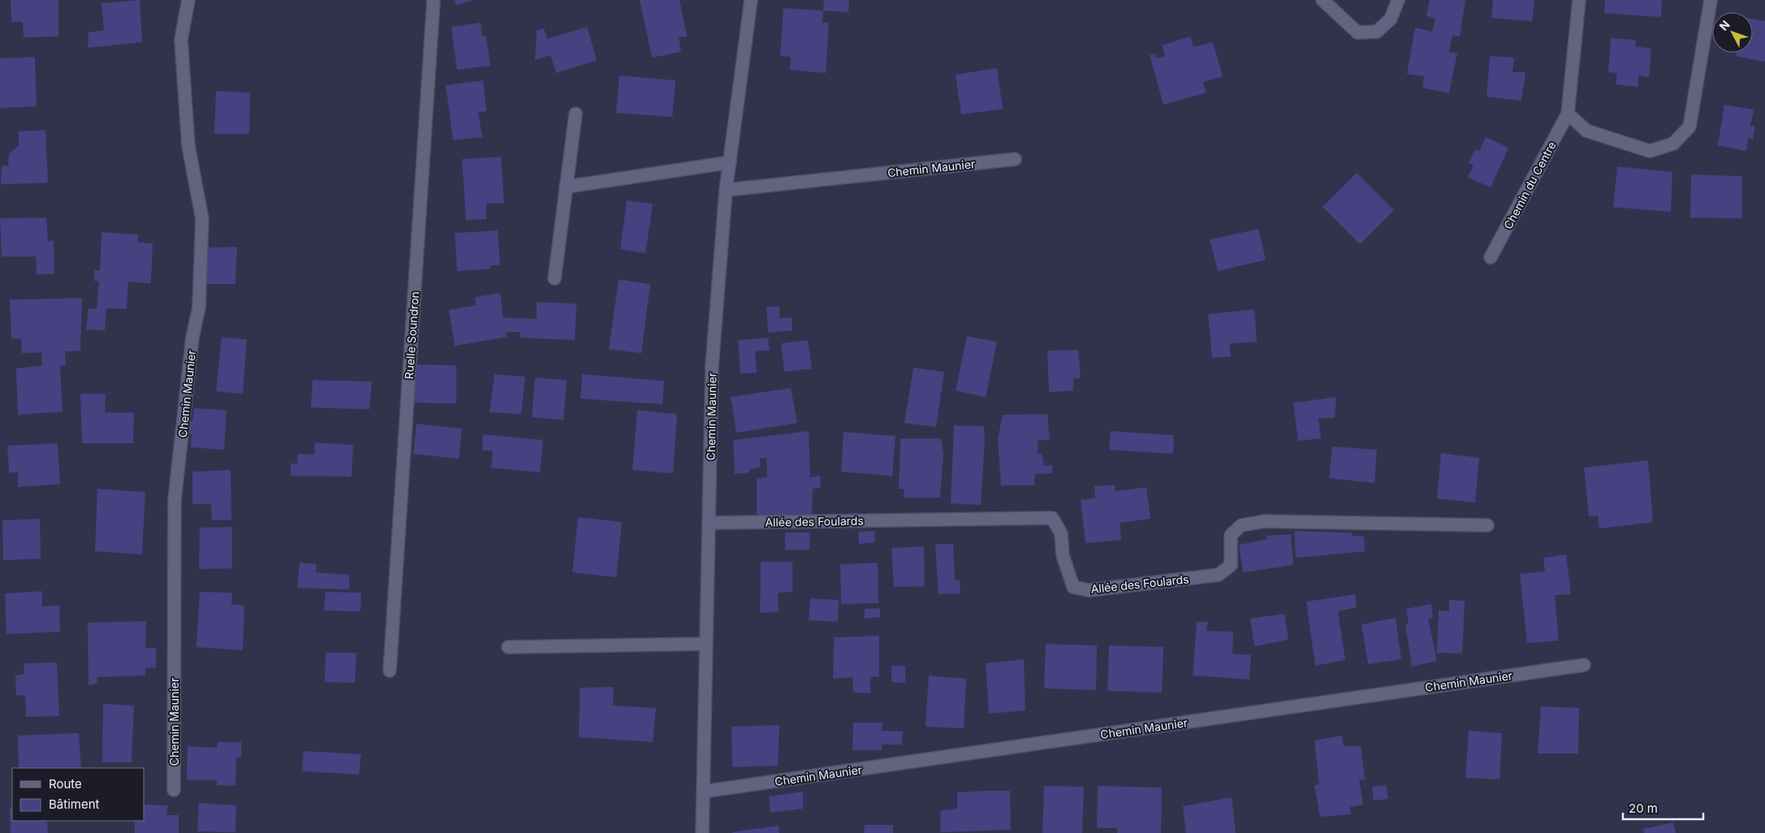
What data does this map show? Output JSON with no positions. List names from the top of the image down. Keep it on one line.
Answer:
{"streets":{"street":["Chemin Maunier","Chemin du Centre","Ruelle Soundron","Allée des Foulards"]},"crossings":[["Chemin Maunier","Allée des Foulards"]],"legend":["Route","Bâtiment"],"scale_bar":"20 m","north":"top left"}
